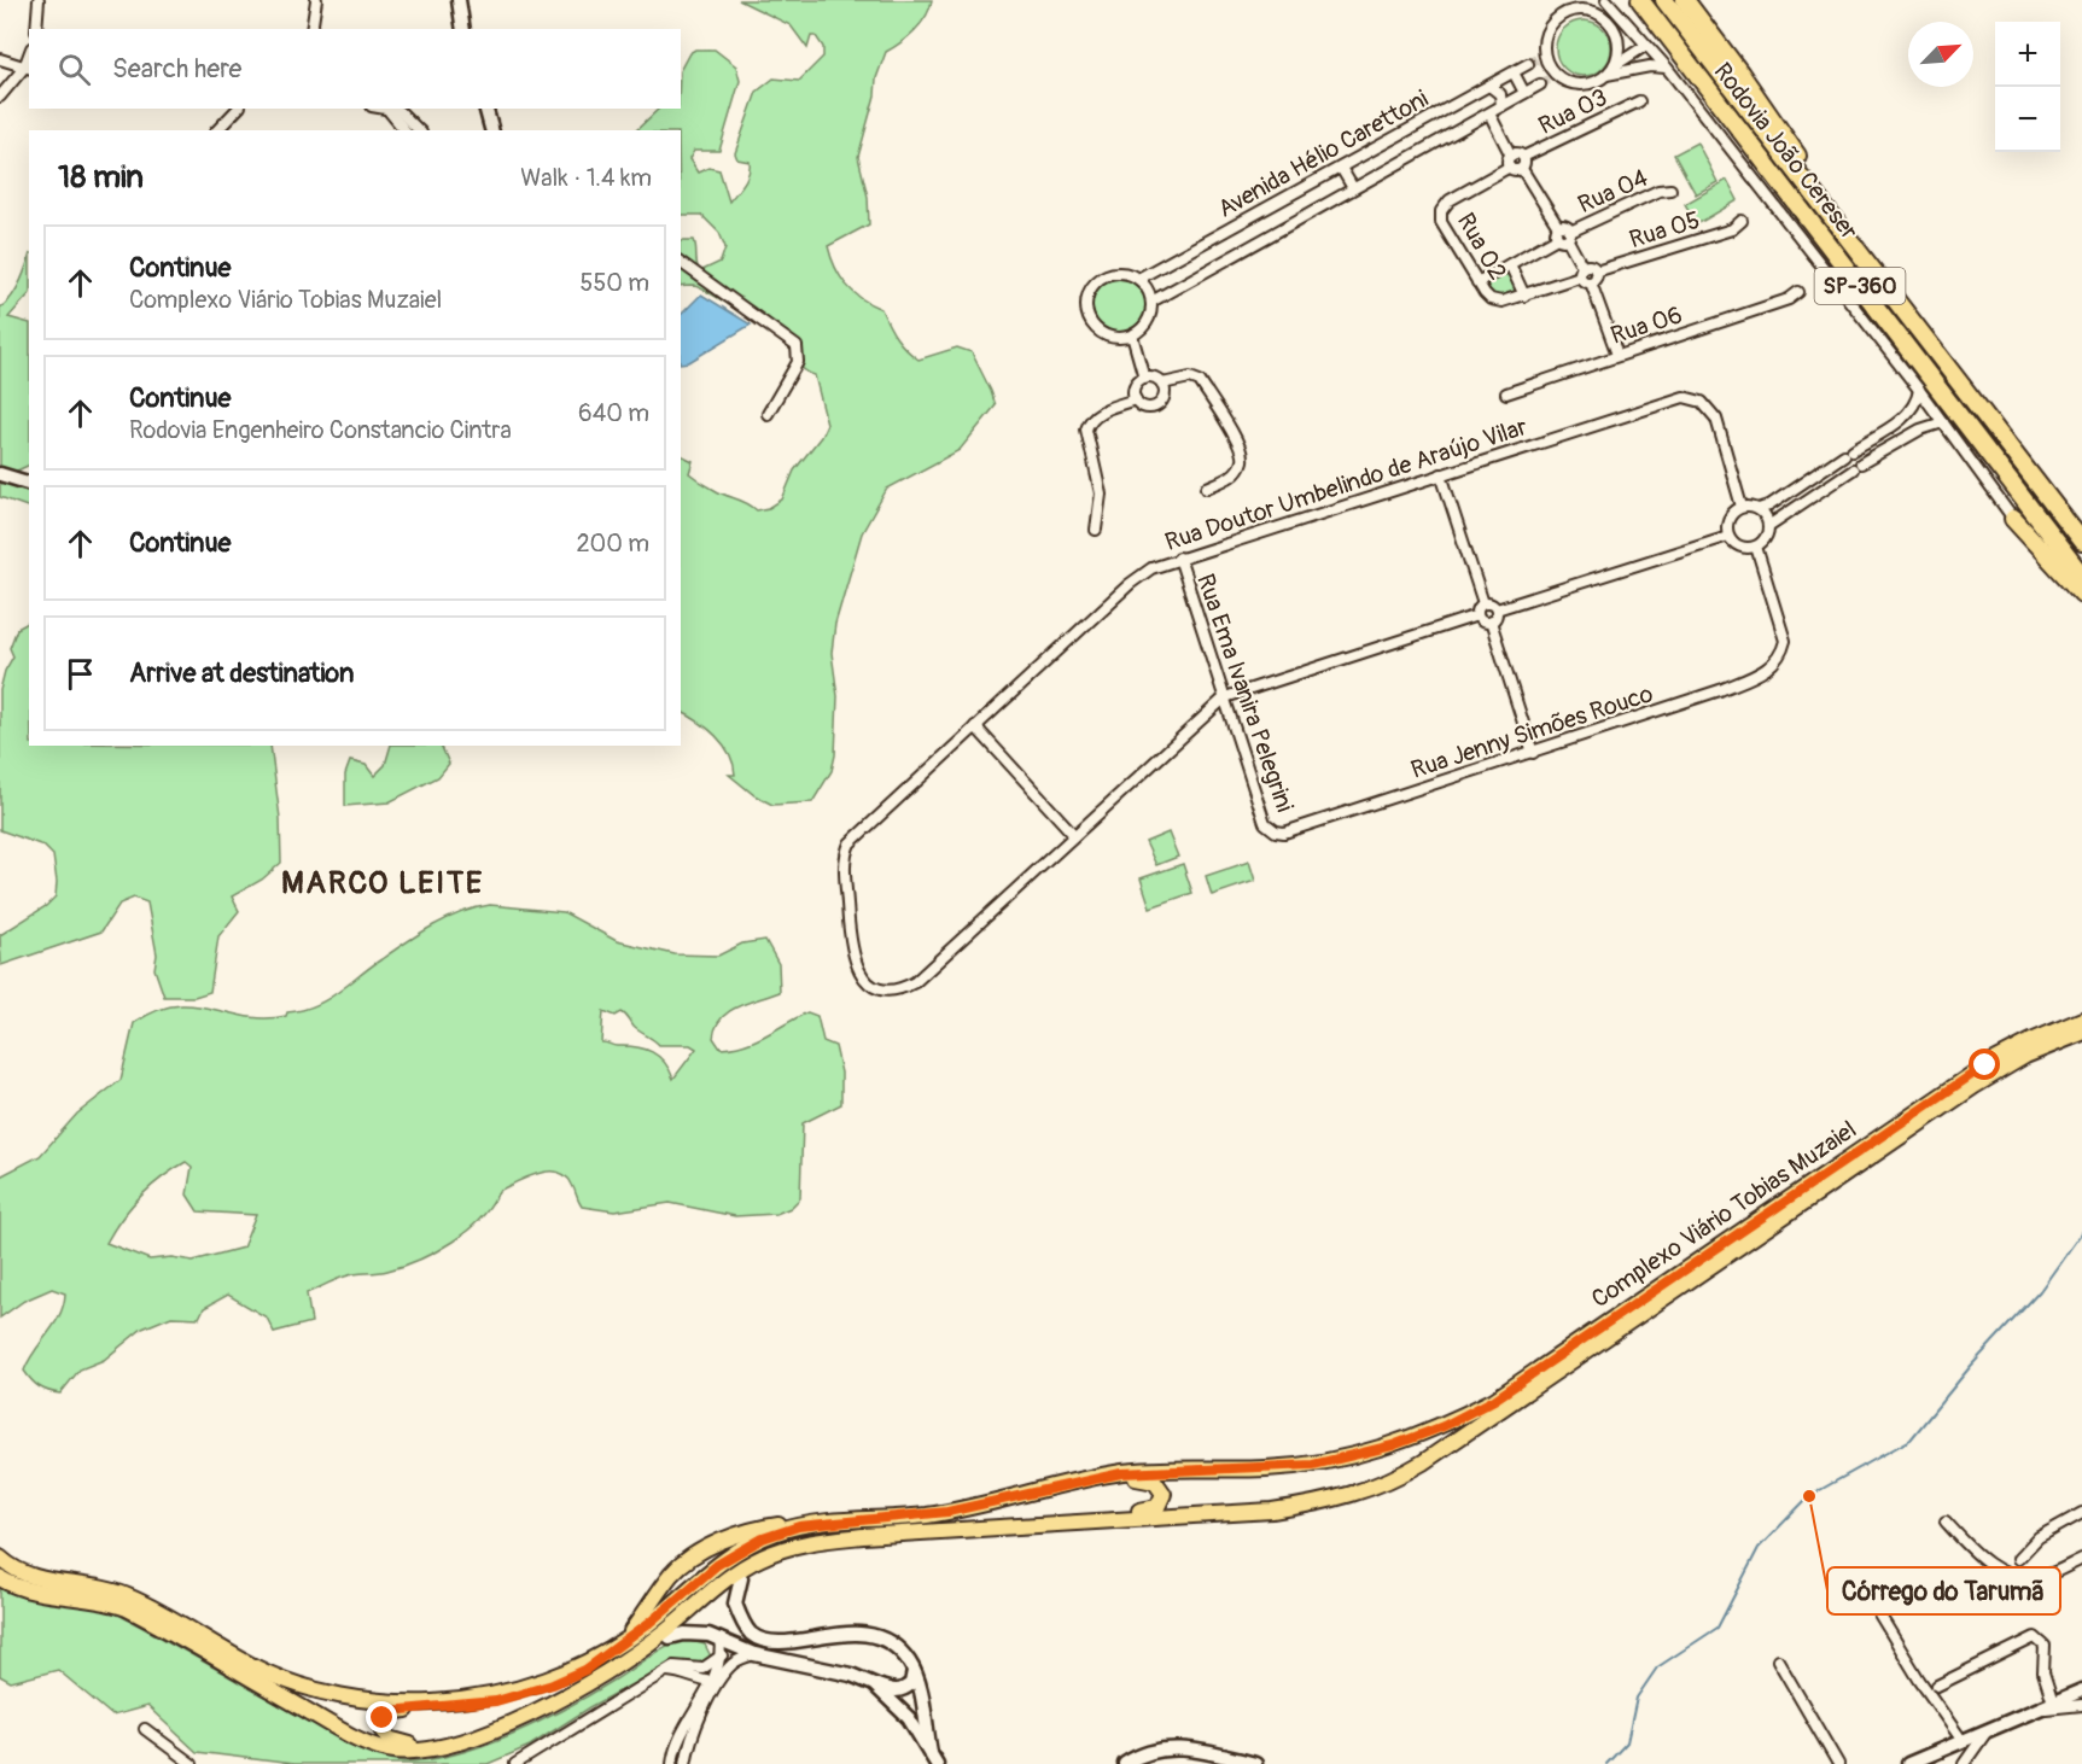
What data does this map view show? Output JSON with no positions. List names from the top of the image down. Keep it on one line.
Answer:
{"streets":{"highway":["Rodovia João Cereser","SP-360"],"main road":["Complexo Viário Tobias Muzaiel"],"street":["Rua 03","Avenida Hélio Carettoni","Rua 04","Rua 05","Rua 02","Rua 06","Rua Doutor Umbelindo de Araújo Vilar","Rua Ema Ivanira Pelegrini","Rua Jenny Simões Rouco"]},"crossings":[["Rua 04","Rua 02"],["Rua Doutor Umbelindo de Araújo Vilar","Rua Ema Ivanira Pelegrini"],["Rua Doutor Umbelindo de Araújo Vilar","Rua Jenny Simões Rouco"],["Rua Ema Ivanira Pelegrini","Rua Jenny Simões Rouco"]],"districts":["MARCO LEITE"],"places":["Córrego do Tarumã"],"north":"top right","page":{"map_buttons":["+","−"],"search":"Search here","heading":["18 min","Walk · 1.4 km"],"list":[["Continue","Complexo Viário Tobias Muzaiel","550 m"],["Continue","Rodovia Engenheiro Constancio Cintra","640 m"],["Continue","200 m"],"Arrive at destination"]}}
